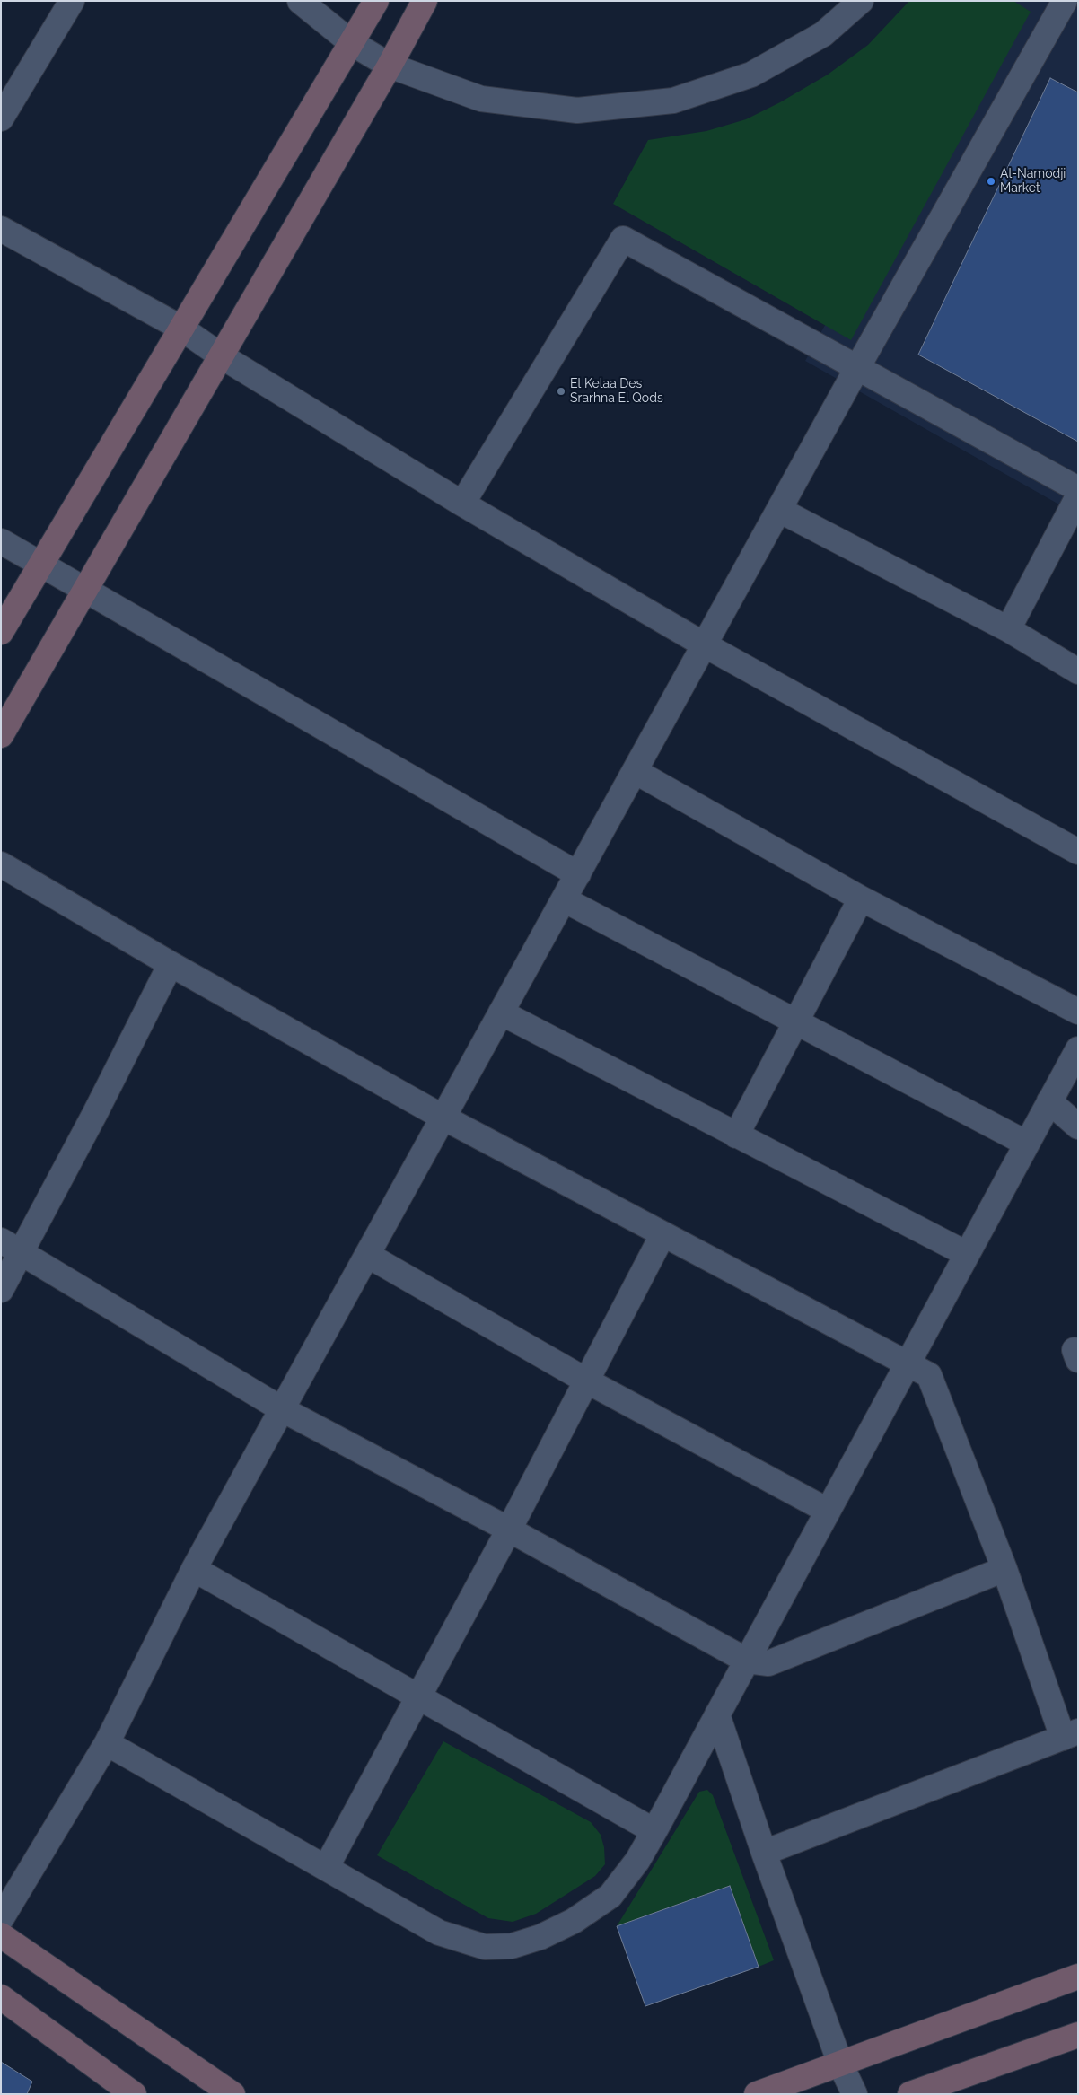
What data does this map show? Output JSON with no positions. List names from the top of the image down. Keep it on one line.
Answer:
{"places":["Al-Namodji Market","El Kelaa Des Srarhna El Qods"]}
